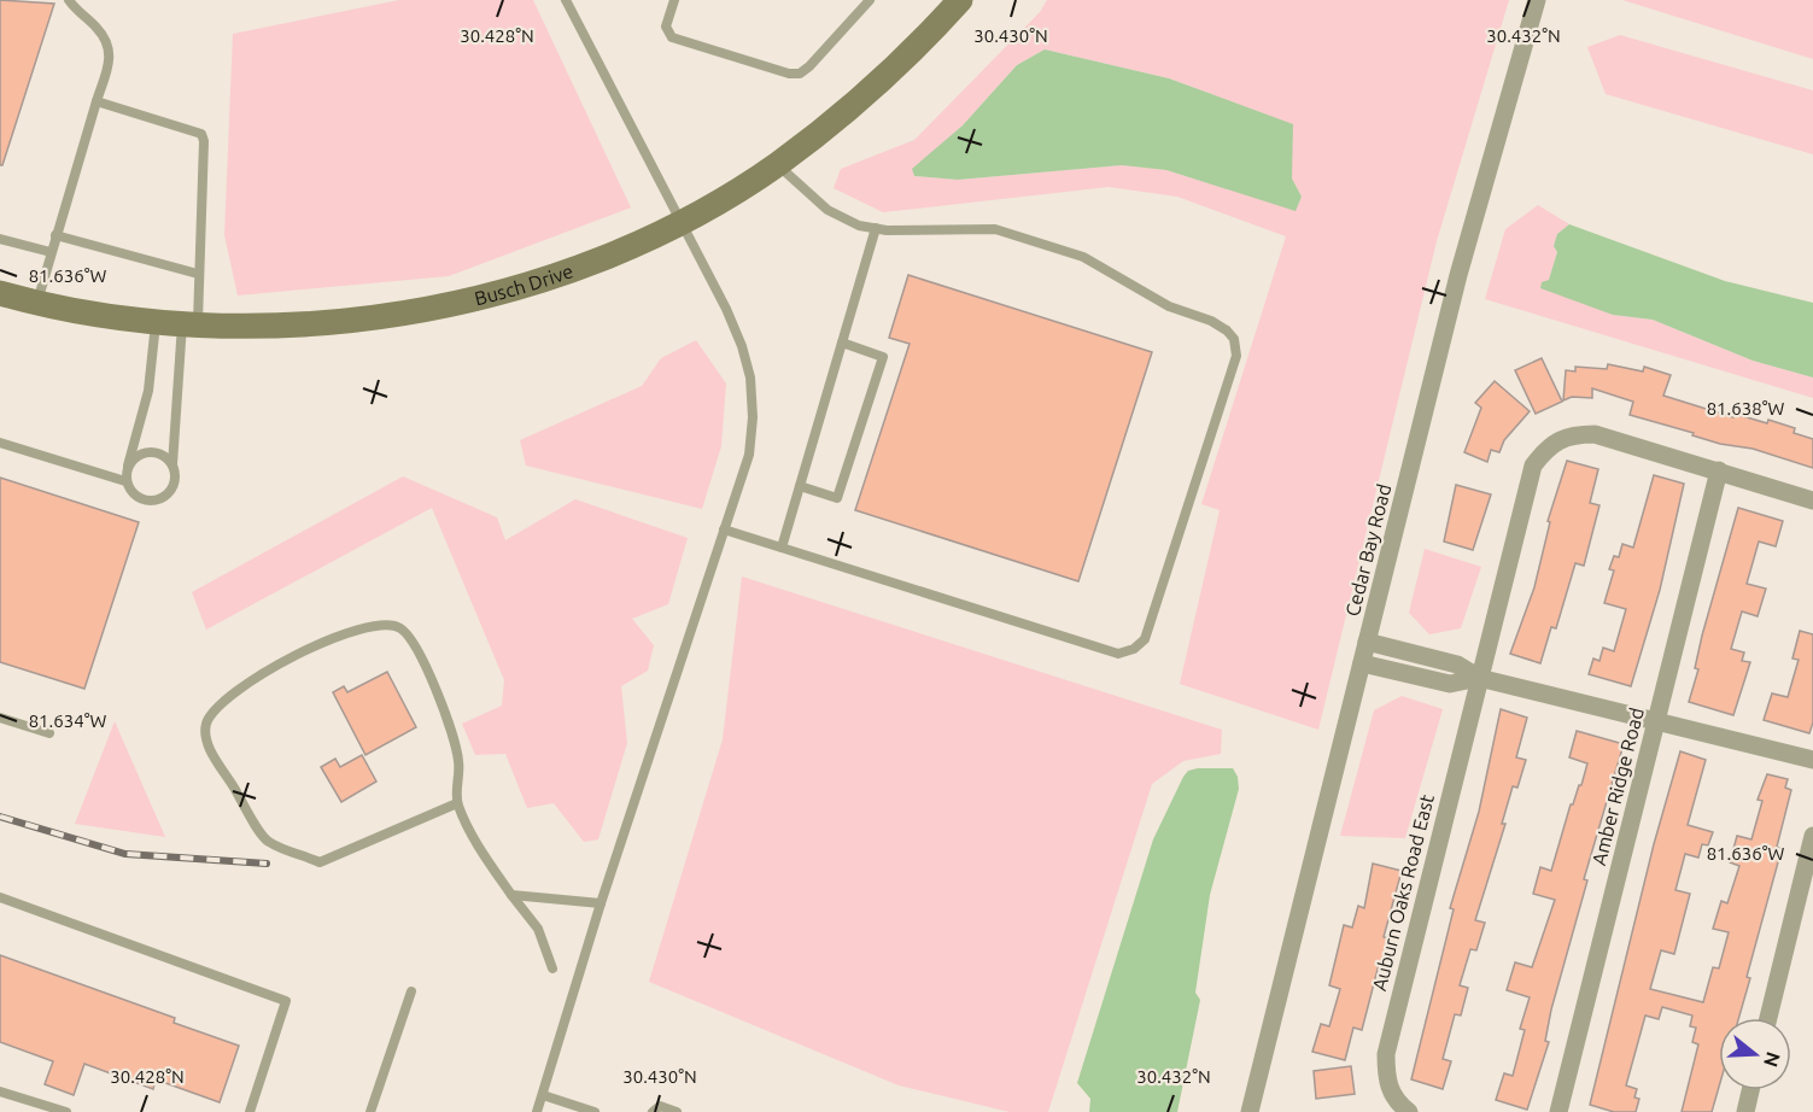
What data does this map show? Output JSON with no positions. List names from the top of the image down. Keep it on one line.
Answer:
{"streets":{"street":["Busch Drive","Cedar Bay Road","Amber Ridge Road","Auburn Oaks Road East"]},"crossings":[["Amber Ridge Road","Auburn Oaks Road East"]],"north":"right","coordinates":["30.428°N","30.430°N","30.432°N","81.636°W","81.638°W","81.634°W"]}
